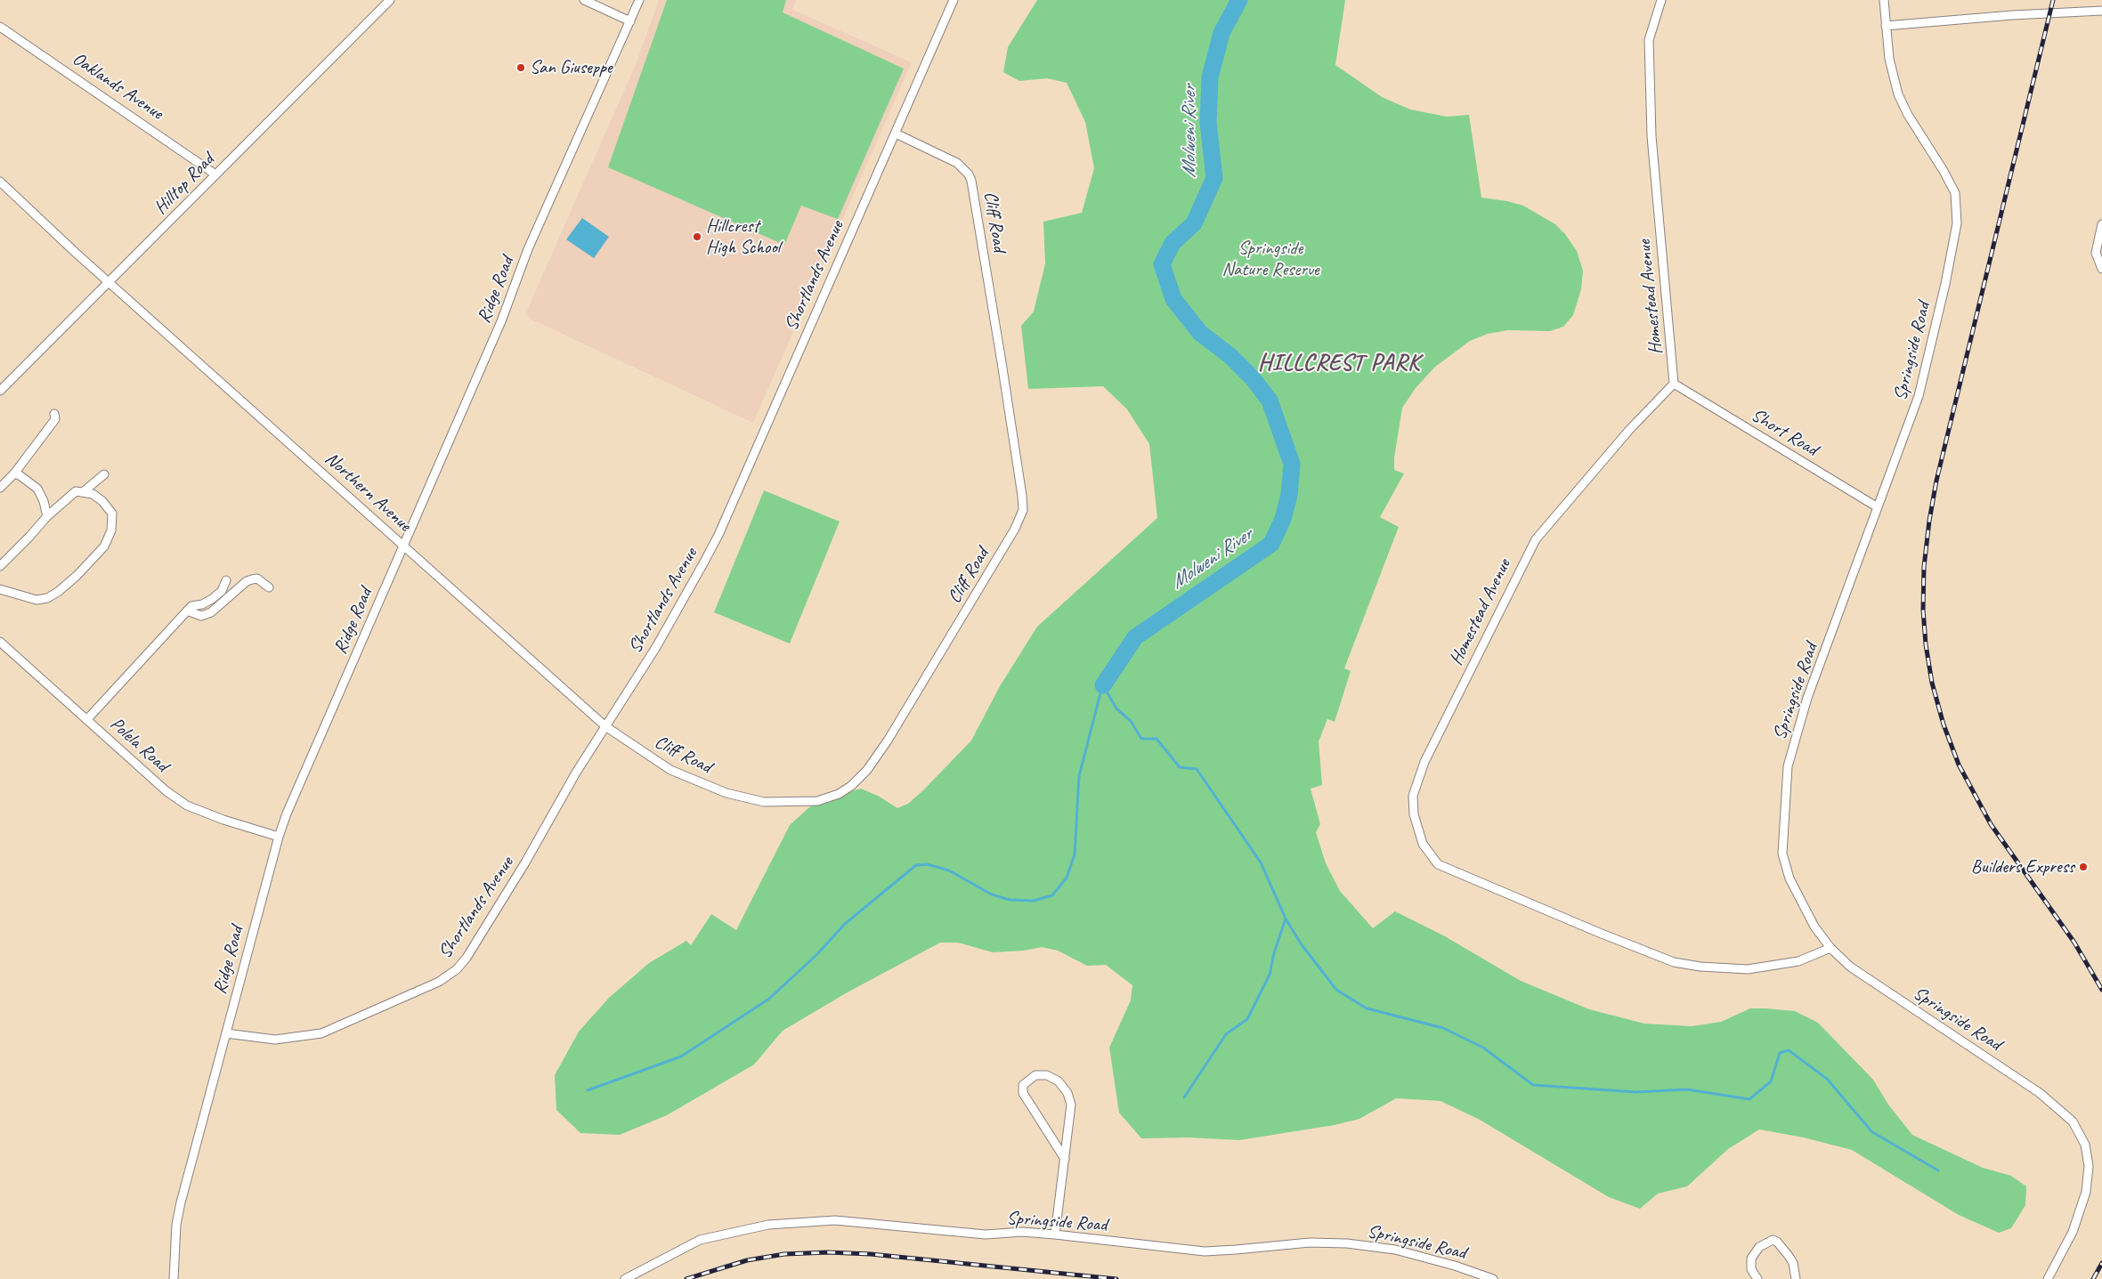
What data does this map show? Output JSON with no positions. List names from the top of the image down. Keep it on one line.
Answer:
{"streets":{"street":["Oaklands Avenue","Hilltop Road","Cliff Road","Shortlands Avenue","Ridge Road","Homestead Avenue","Springside Road","Short Road","Northern Avenue","Polela Road"]},"crossings":[["Oaklands Avenue","Hilltop Road"],["Hilltop Road","Northern Avenue"],["Cliff Road","Shortlands Avenue"],["Cliff Road","Northern Avenue"],["Shortlands Avenue","Ridge Road"],["Shortlands Avenue","Northern Avenue"],["Ridge Road","Northern Avenue"],["Ridge Road","Polela Road"],["Homestead Avenue","Springside Road"],["Homestead Avenue","Short Road"],["Springside Road","Short Road"]],"districts":["HILLCREST PARK"],"water":["Molweni River"],"parks":["Springside Nature Reserve"],"places":["San Giuseppe","Hillcrest High School","Builders Express"]}
